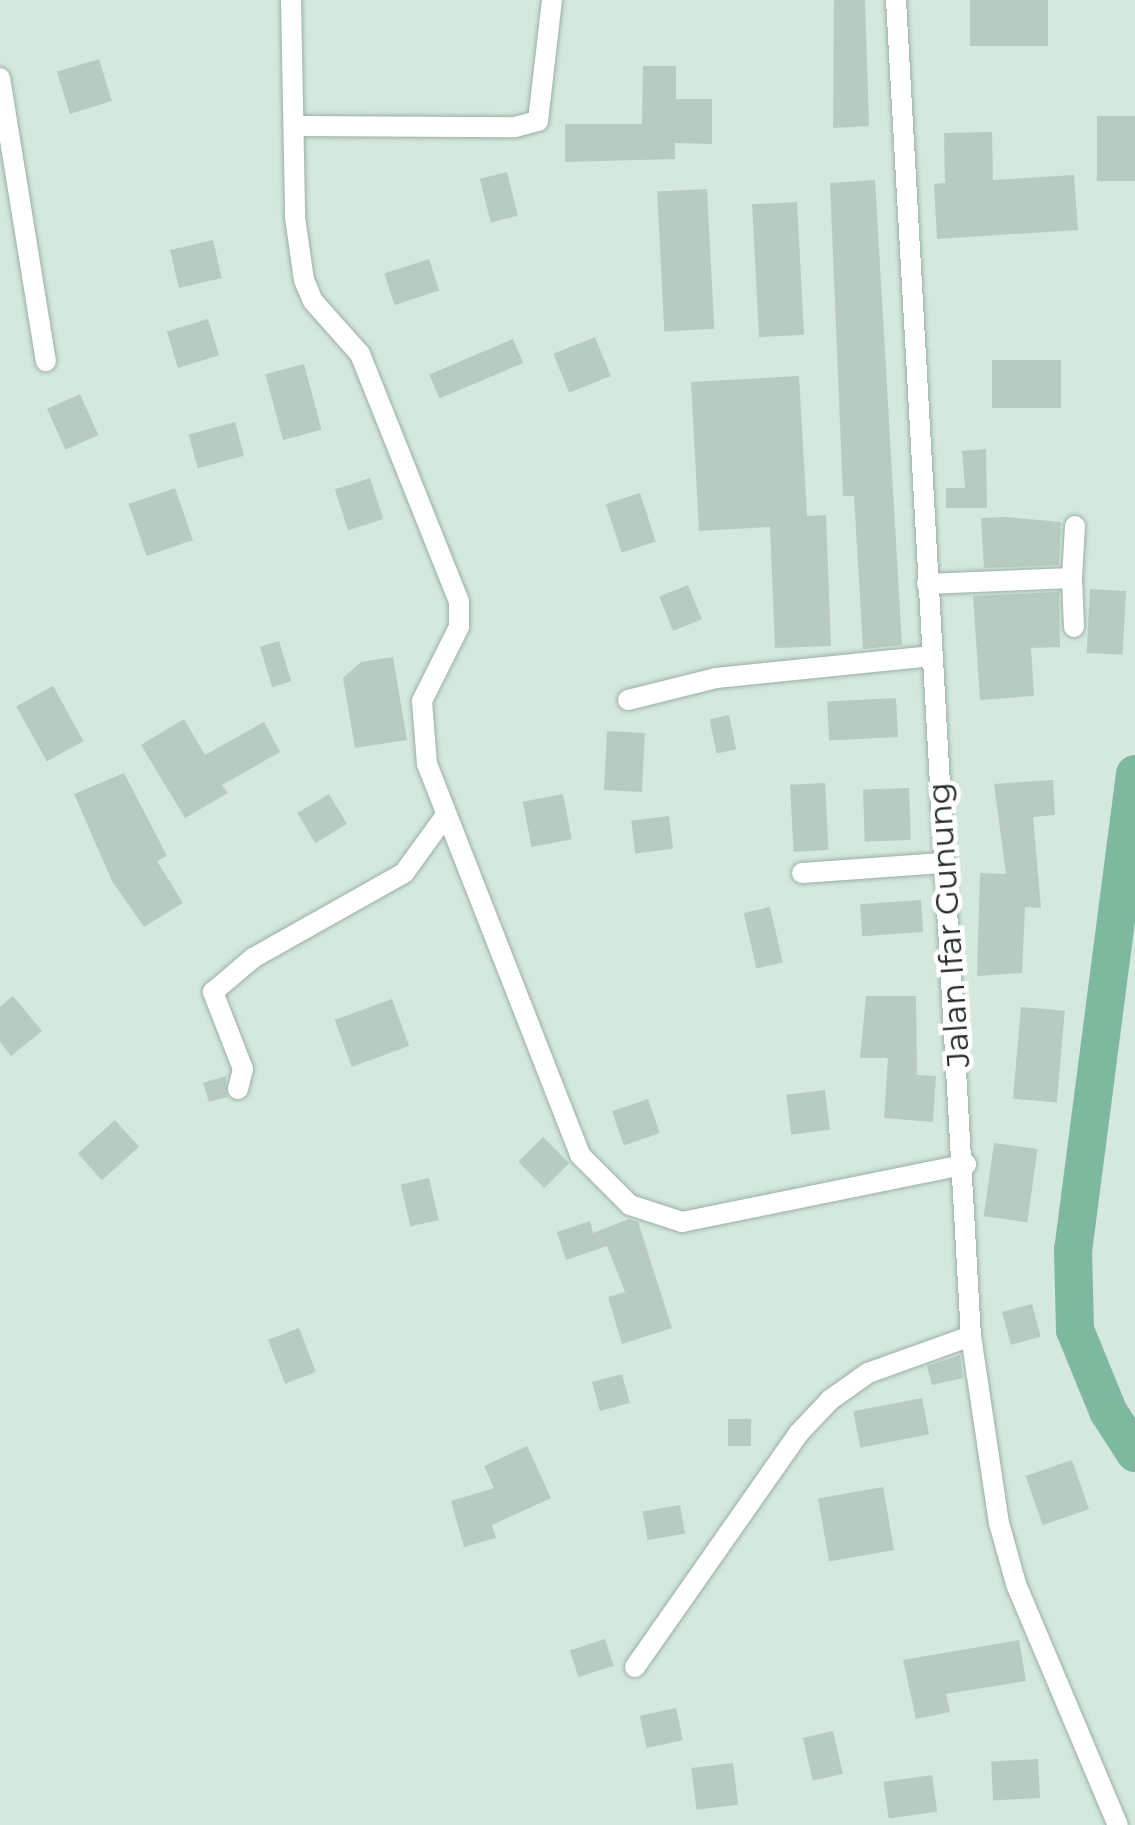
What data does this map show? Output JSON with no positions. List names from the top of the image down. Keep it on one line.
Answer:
{"streets":{"street":["Jalan Ifar Gunung"]}}
